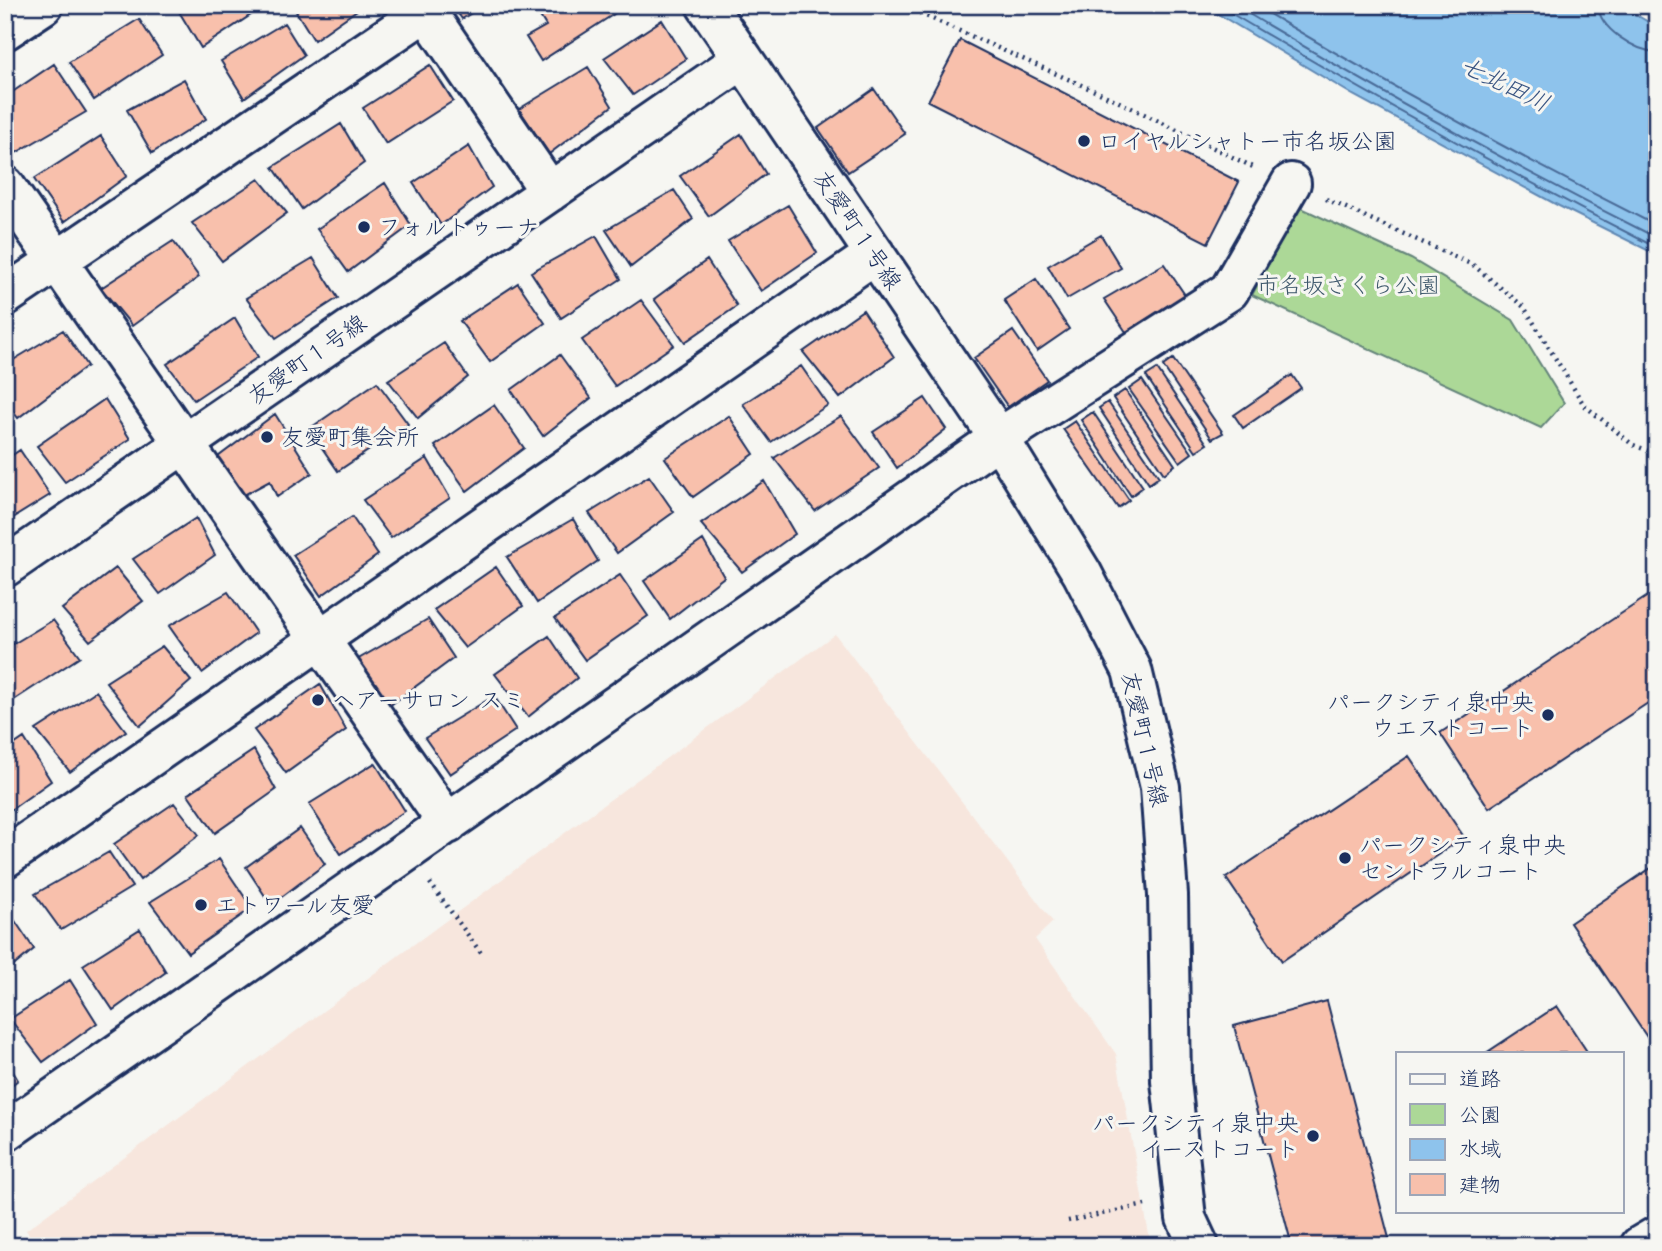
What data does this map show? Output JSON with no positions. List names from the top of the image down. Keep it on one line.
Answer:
{"streets":{"street":["友愛町１号線"]},"water":["七北田川"],"parks":["市名坂さくら公園"],"places":["ロイヤルシャトー市名坂公園","フォルトゥーナ","友愛町集会所","ヘアーサロン スミ","パークシティ泉中央 ウエストコート","パークシティ泉中央 セントラルコート","エトワール友愛","パークシティ泉中央 イーストコート"],"legend":["道路","公園","水域","建物"]}
